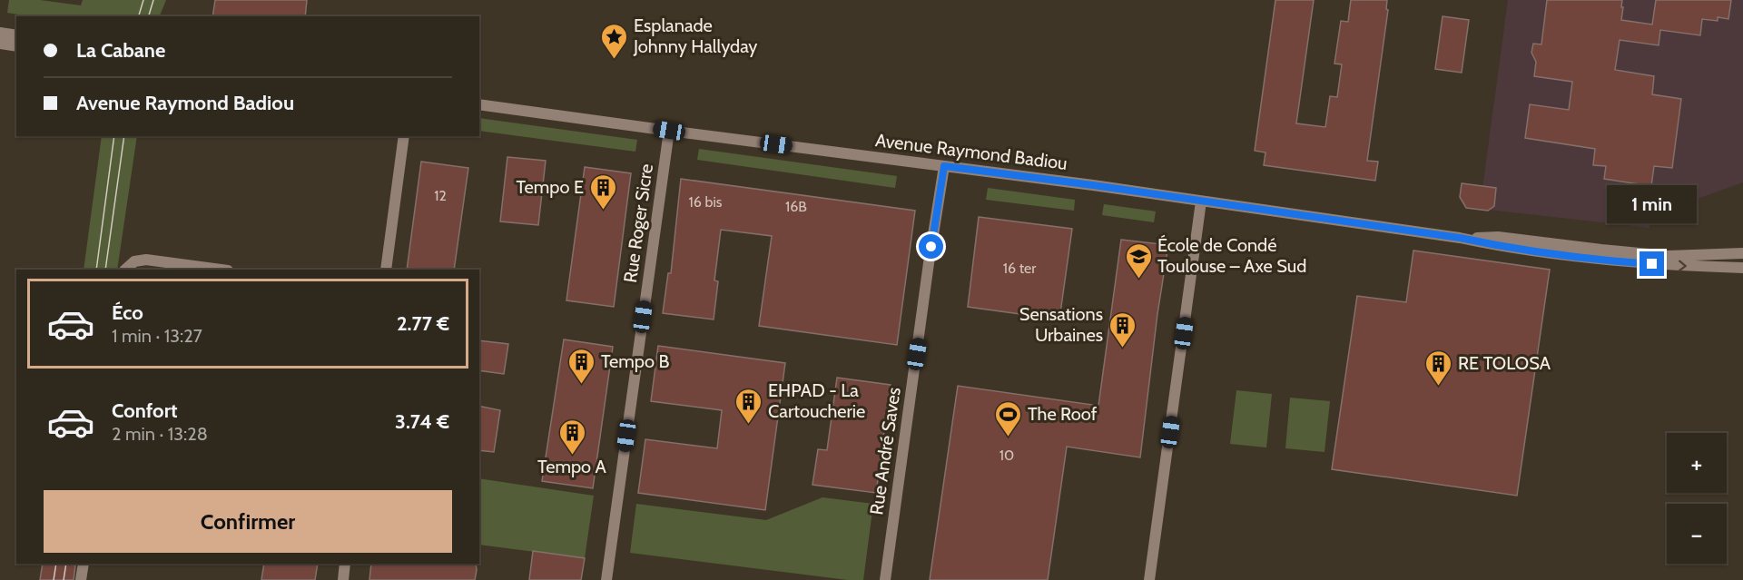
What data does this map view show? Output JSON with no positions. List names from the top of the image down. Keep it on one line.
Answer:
{"streets":{"street":["Avenue Raymond Badiou","Rue Roger Sicre","Rue André Saves"]},"crossings":[["Avenue Raymond Badiou","Rue Roger Sicre"],["Avenue Raymond Badiou","Rue André Saves"]],"places":{"place":["Esplanade Johnny Hallyday"],"building":["Tempo E","Sensations Urbaines","Tempo B","RE TOLOSA","EHPAD - La Cartoucherie","Tempo A"],"school or university":["École de Condé Toulouse – Axe Sud"],"sports":["The Roof"]},"house_numbers":["12","16 bis","16B","16 ter","10"],"page":{"banner":["La Cabane","Avenue Raymond Badiou"],"bubble":"1 min","list":[{"name":"Éco","note":"1 min · 13:27","value":"2.77 €"},{"name":"Confort","note":"2 min · 13:28","value":"3.74 €"}],"map_buttons":["+","−"],"buttons":"Confirmer"}}
